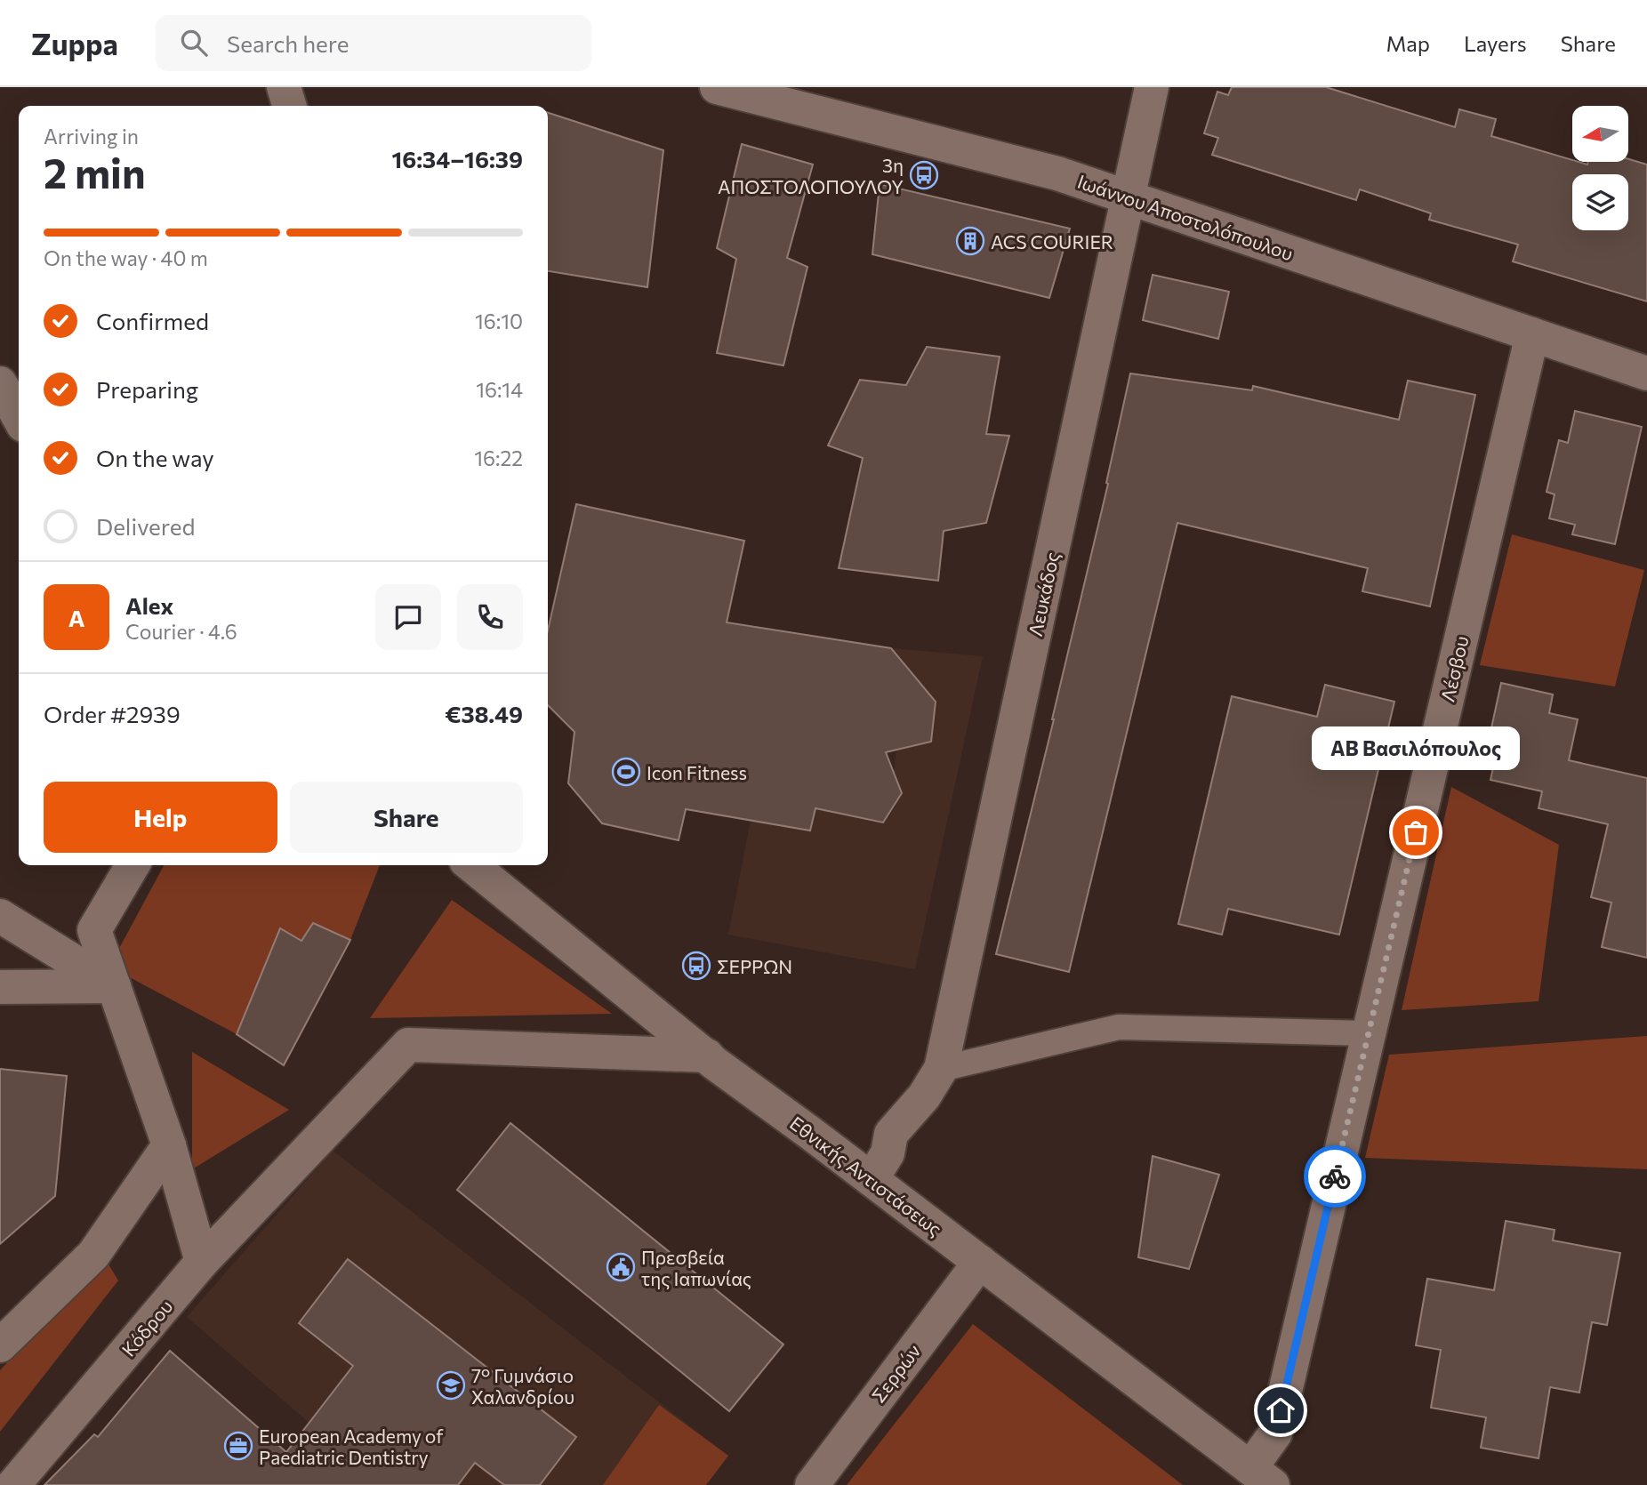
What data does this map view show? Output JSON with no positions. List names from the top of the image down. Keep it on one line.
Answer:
{"streets":{"street":["Ιωάννου Αποστολόπουλου","Λευκάδος","Λέσβου","Εθνικής Αντιστάσεως","Κόδρου","Σερρών"]},"crossings":[["Ιωάννου Αποστολόπουλου","Λευκάδος"],["Ιωάννου Αποστολόπουλου","Λέσβου"],["Λευκάδος","Εθνικής Αντιστάσεως"],["Λέσβου","Εθνικής Αντιστάσεως"],["Εθνικής Αντιστάσεως","Κόδρου"],["Εθνικής Αντιστάσεως","Σερρών"]],"places":{"bus stop":["3η ΑΠΟΣΤΟΛΟΠΟΥΛΟΥ","ΣΕΡΡΩΝ"],"building":["ACS COURIER"],"sports":["Icon Fitness"],"other":["ΑΒ Βασιλόπουλος"],"public building":["Πρεσβεία της Ιαπωνίας"],"school or university":["7° Γυμνάσιο Χαλανδρίου"],"office":["European Academy of Paediatric Dentistry"]},"north":"left","page":{"header":"Zuppa","search":"Search here","nav":["Map","Layers","Share"],"heading":["2 min","Arriving in","16:34–16:39"],"panel":["Alex","Courier · 4.6","Order #2939","€38.49"],"bar":"On the way · 40 m","list":[["Confirmed","16:10"],["Preparing","16:14"],["On the way","16:22"],"Delivered"],"round":"A","bubble":"ΑΒ Βασιλόπουλος","buttons":["Help","Share"]}}
